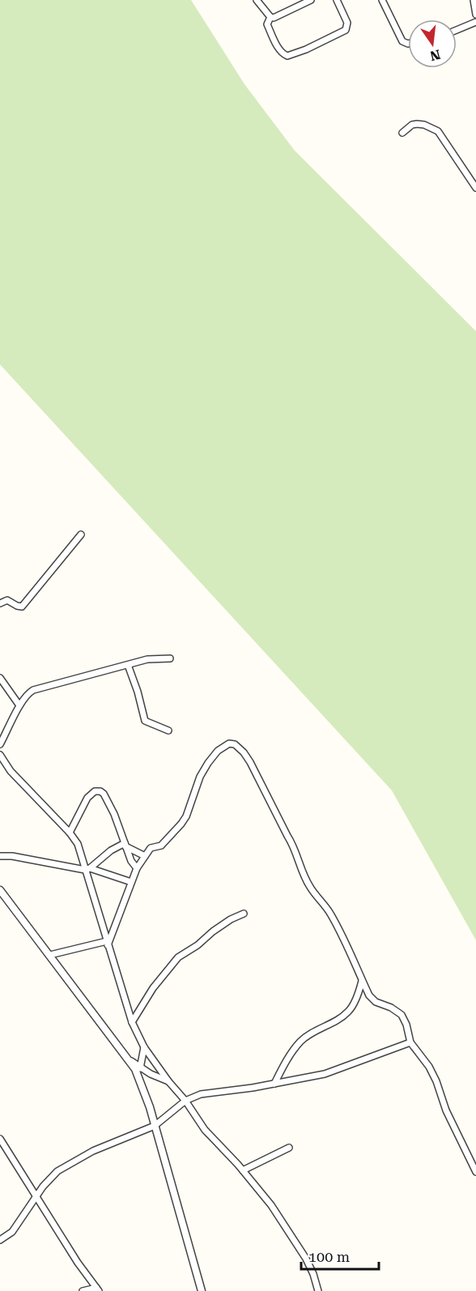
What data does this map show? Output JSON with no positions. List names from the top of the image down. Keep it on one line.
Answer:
{"scale_bar":"100 m","north":"bottom"}
